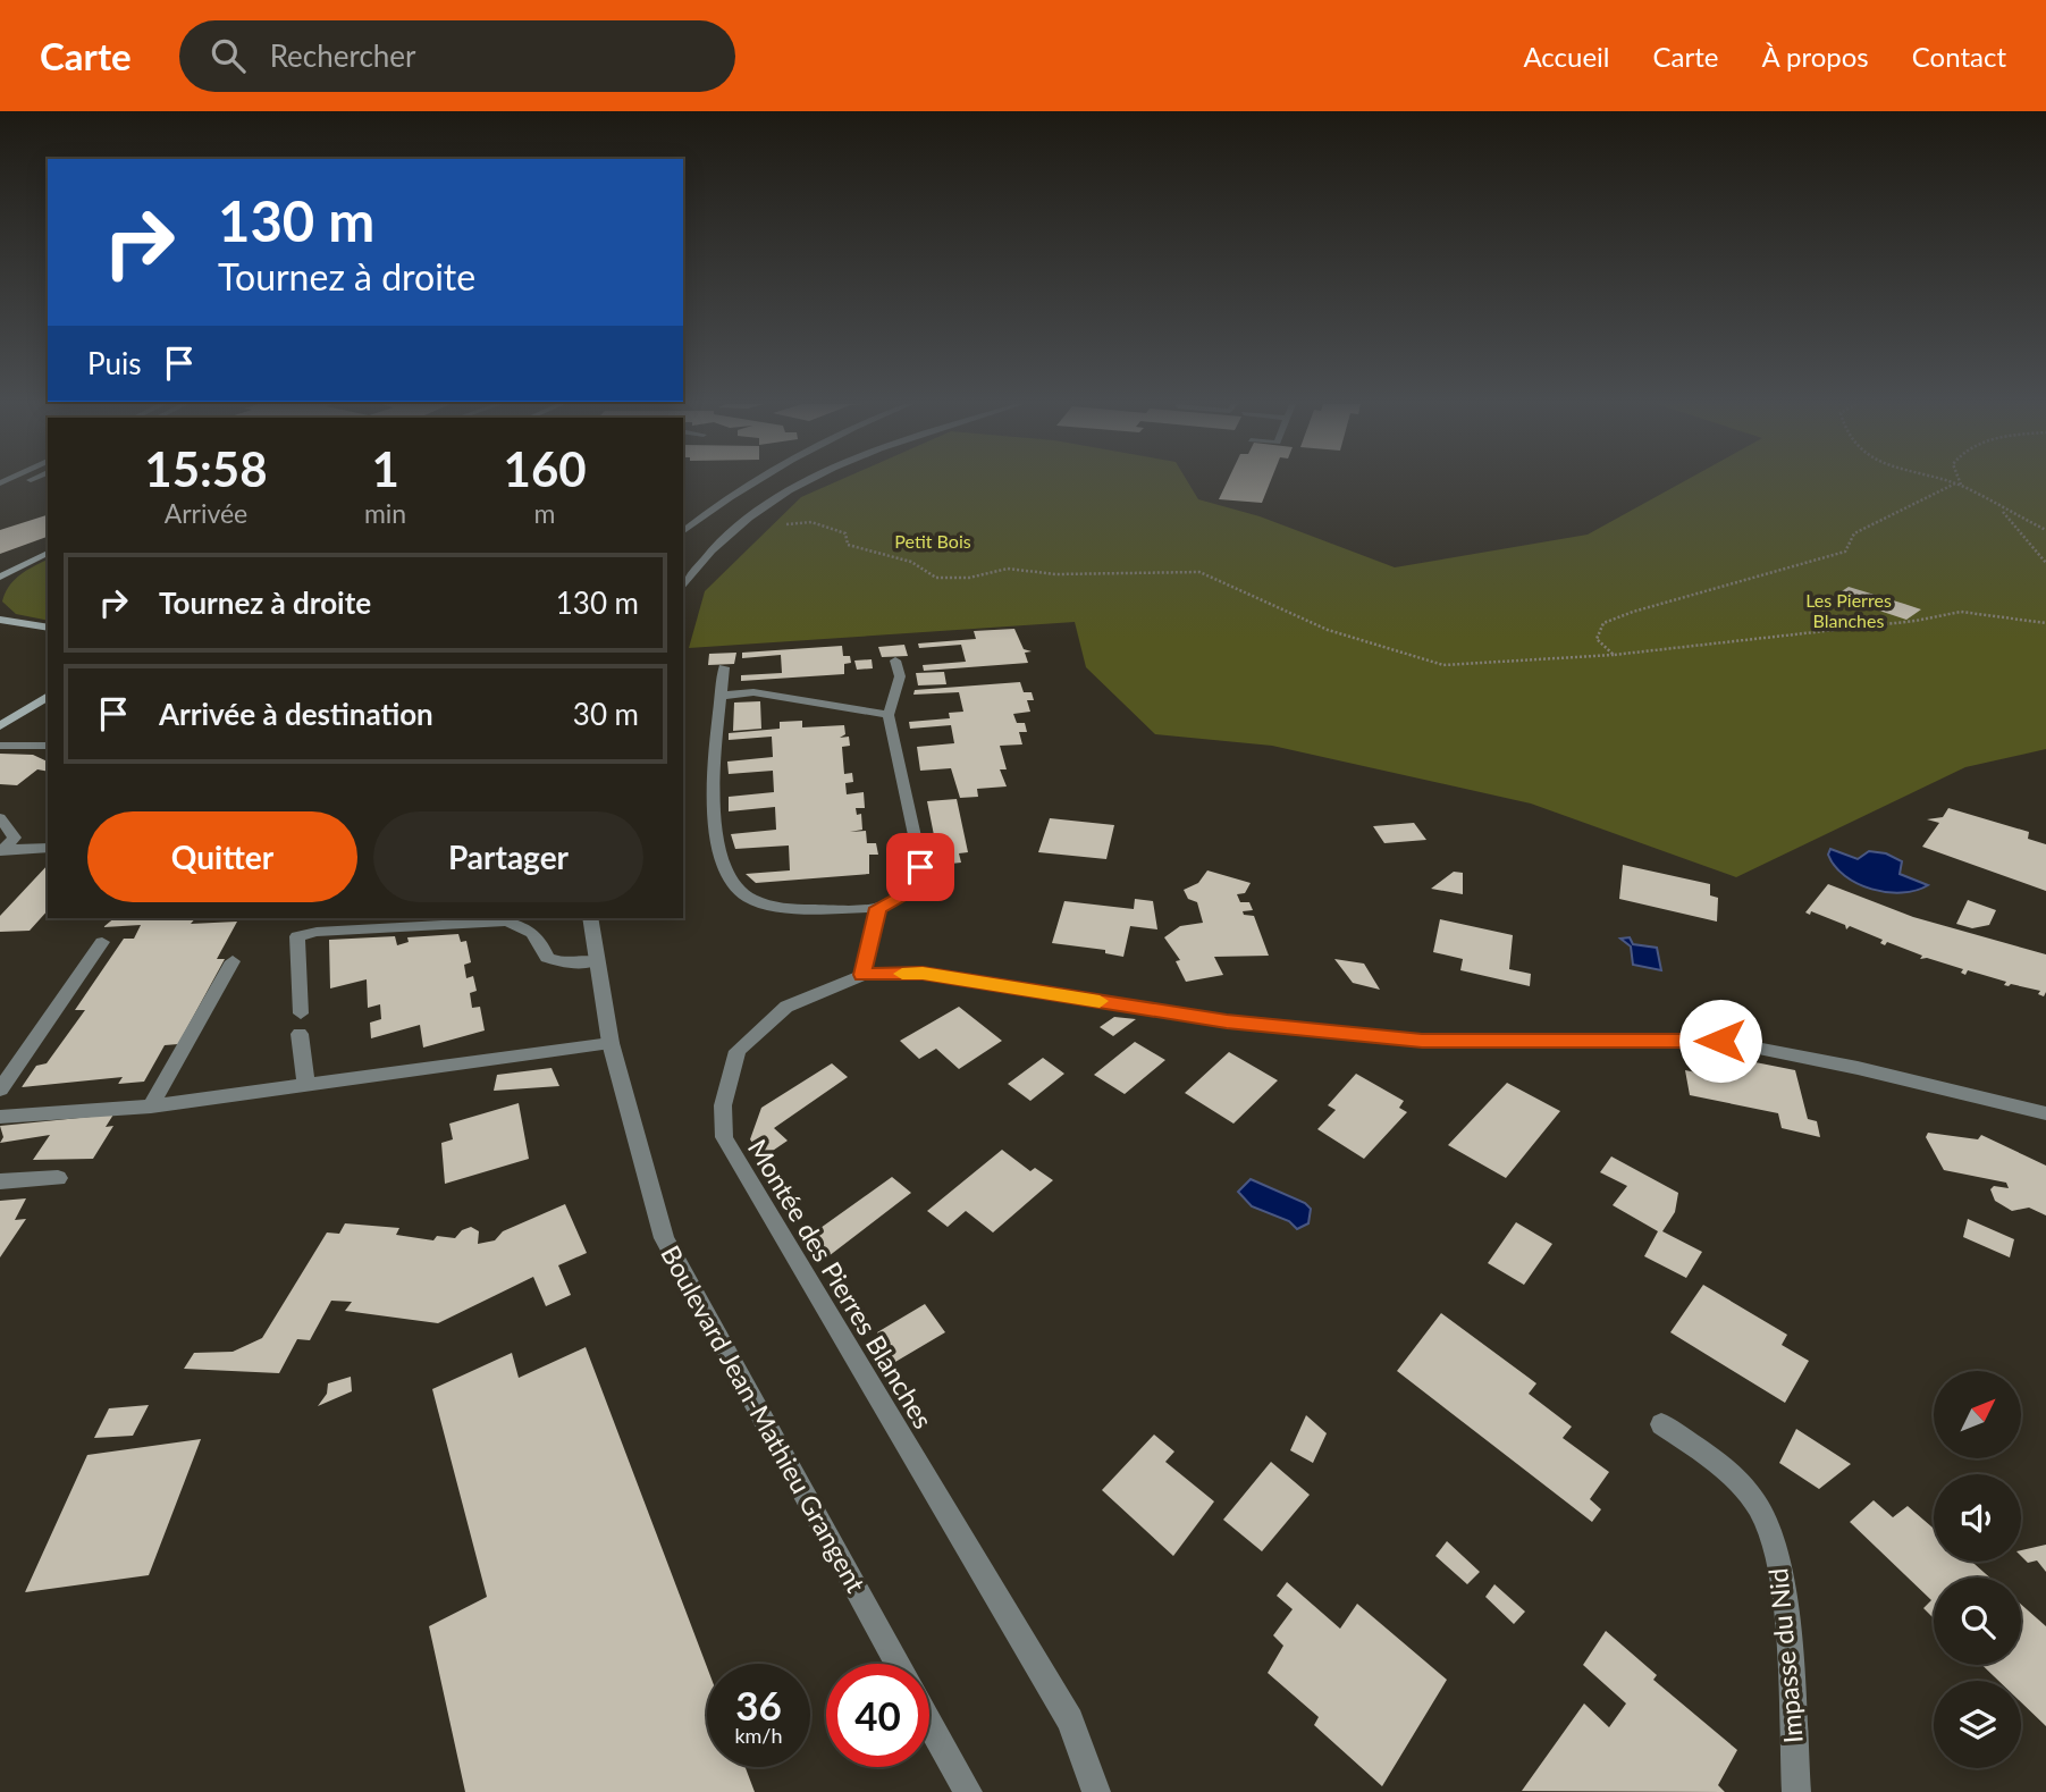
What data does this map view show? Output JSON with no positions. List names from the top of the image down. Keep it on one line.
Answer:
{"streets":{"street":["Montée des Pierres Blanches","Boulevard Jean-Mathieu Grangent","Impasse du Nid"]},"parks":["Petit Bois","Les Pierres Blanches"],"north":"top right","page":{"header":"Carte","search":"Rechercher","nav":["Accueil","Carte","À propos","Contact"],"turn":["130 m","Tournez à droite"],"then":"Puis","eta":["15:58","Arrivée","1","min","160","m"],"list":[{"name":"Tournez à droite","value":"130 m"},{"name":"Arrivée à destination","value":"30 m"}],"buttons":["Quitter","Partager"],"speed":"36 km/h","limit":"40"}}
